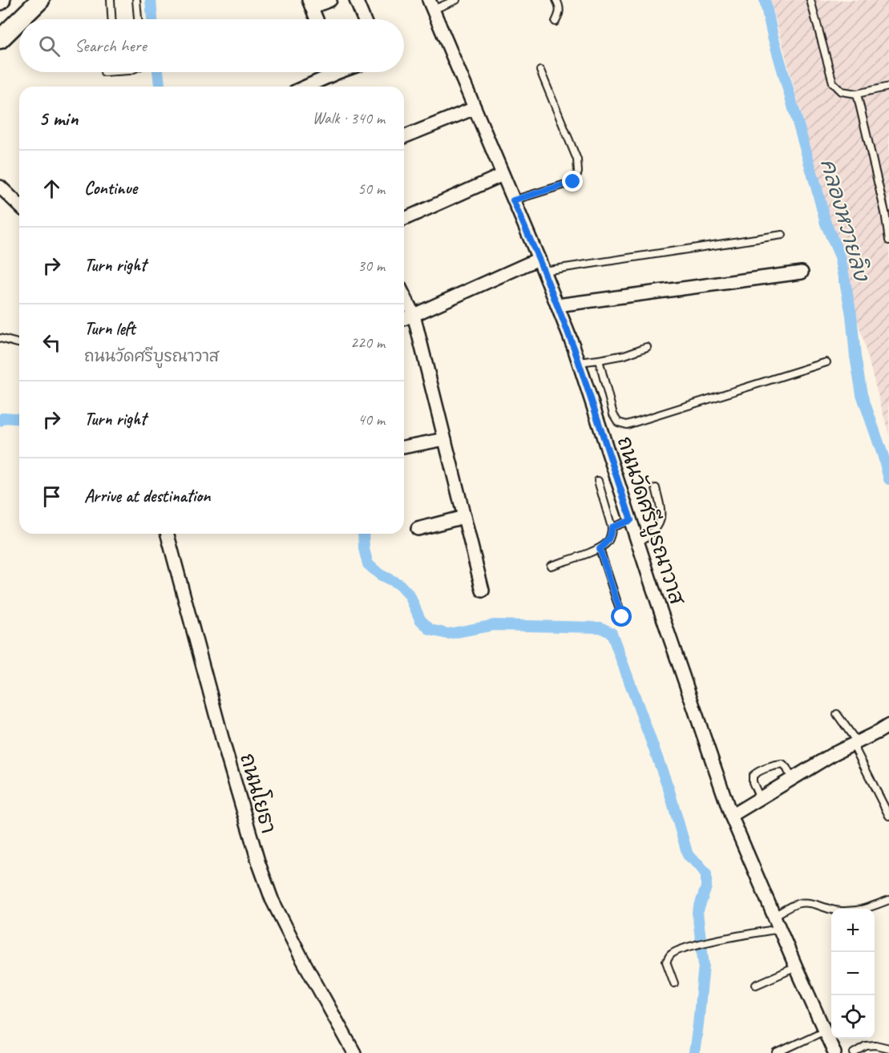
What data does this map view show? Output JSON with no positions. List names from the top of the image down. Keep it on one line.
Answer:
{"streets":{"street":["ถนนวัดศรีบูรณาวาส","ถนนโยธา"]},"water":["คลองหวายลิง"],"page":{"search":"Search here","heading":["5 min","Walk · 340 m"],"list":[["Continue","50 m"],["Turn right","30 m"],["Turn left","ถนนวัดศรีบูรณาวาส","220 m"],["Turn right","40 m"],"Arrive at destination"],"map_buttons":["+","−"]}}
